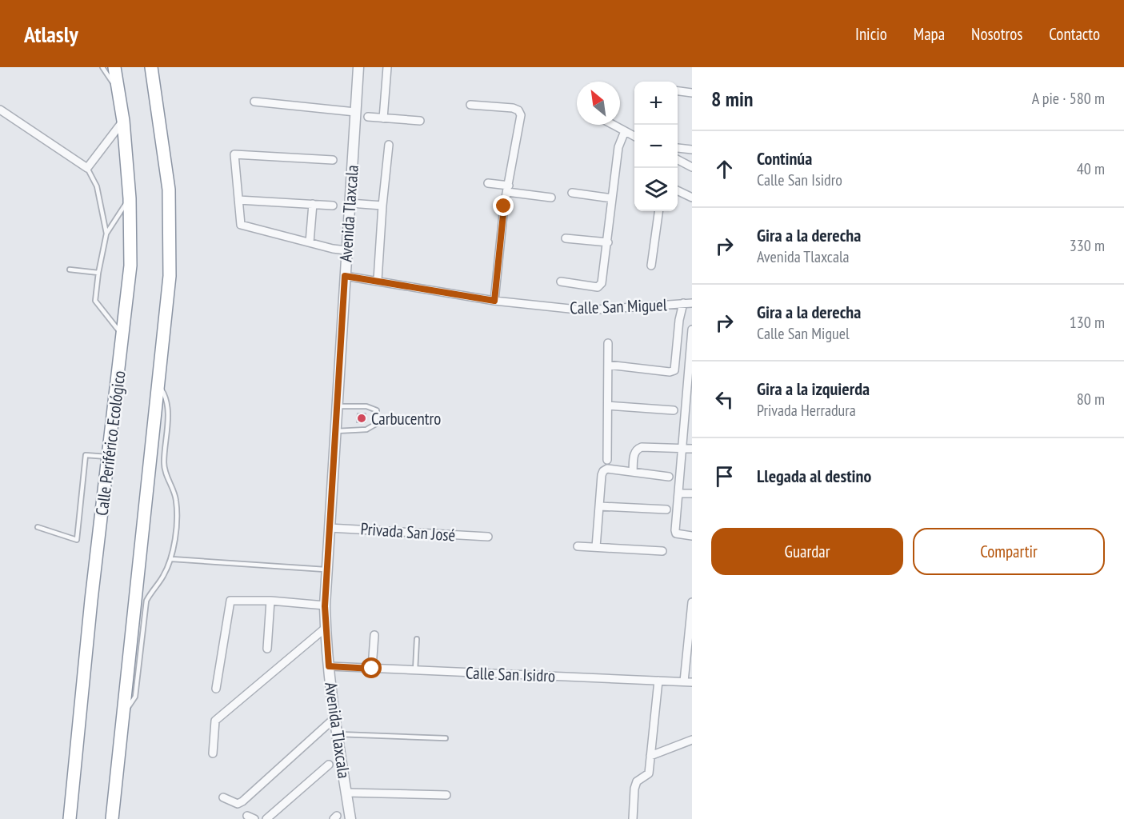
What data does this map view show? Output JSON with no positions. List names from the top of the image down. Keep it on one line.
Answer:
{"streets":{"highway":["Calle Periférico Ecológico"],"street":["Avenida Tlaxcala","Calle San Miguel","Privada San José","Calle San Isidro"]},"crossings":[["Avenida Tlaxcala","Calle San Miguel"],["Avenida Tlaxcala","Privada San José"],["Avenida Tlaxcala","Calle San Isidro"]],"places":["Carbucentro"],"north":"top left","page":{"header":"Atlasly","nav":["Inicio","Mapa","Nosotros","Contacto"],"heading":["8 min","A pie · 580 m"],"map_buttons":["+","−"],"list":[["Continúa","Calle San Isidro","40 m"],["Gira a la derecha","Avenida Tlaxcala","330 m"],["Gira a la derecha","Calle San Miguel","130 m"],["Gira a la izquierda","Privada Herradura","80 m"],"Llegada al destino"],"buttons":["Guardar","Compartir"]}}
